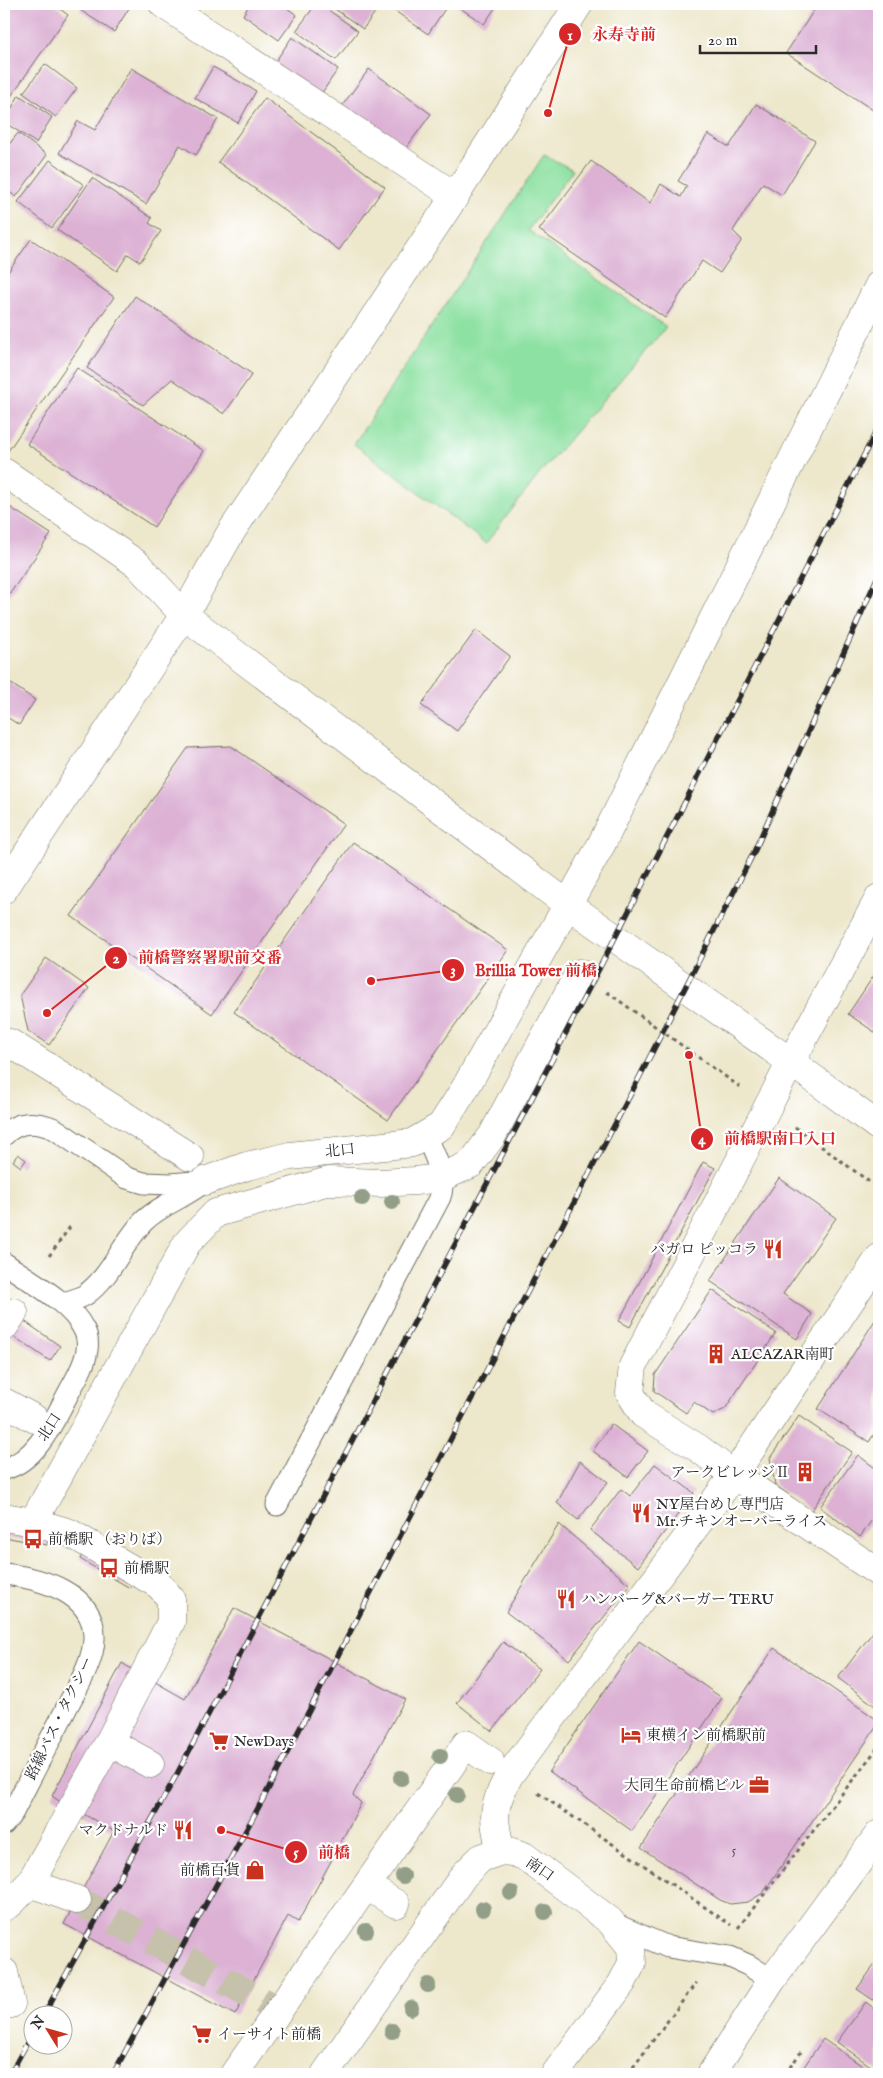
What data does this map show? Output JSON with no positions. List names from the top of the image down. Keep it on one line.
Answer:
{"streets":{"street":["北口","南口"],"lane":["路線バス・タクシー"]},"places":{"other":["永寿寺前","Brillia Tower 前橋","前橋警察署駅前交番","前橋駅南口入口","前橋"],"restaurant":["バガロ ピッコラ","NY屋台めし専門店 Mr.チキンオーバーライス","ハンバーグ&バーガー TERU","マクドナルド"],"building":["ALCAZAR南町","アークビレッジⅡ"],"bus stop":["前橋駅 （おりば）","前橋駅"],"hotel":["東横イン前橋駅前"],"supermarket":["NewDays","イーサイト前橋"],"office":["大同生命前橋ビル"],"shop":["前橋百貨"]},"house_numbers":["5"],"scale_bar":"20 m","north":"top left"}
